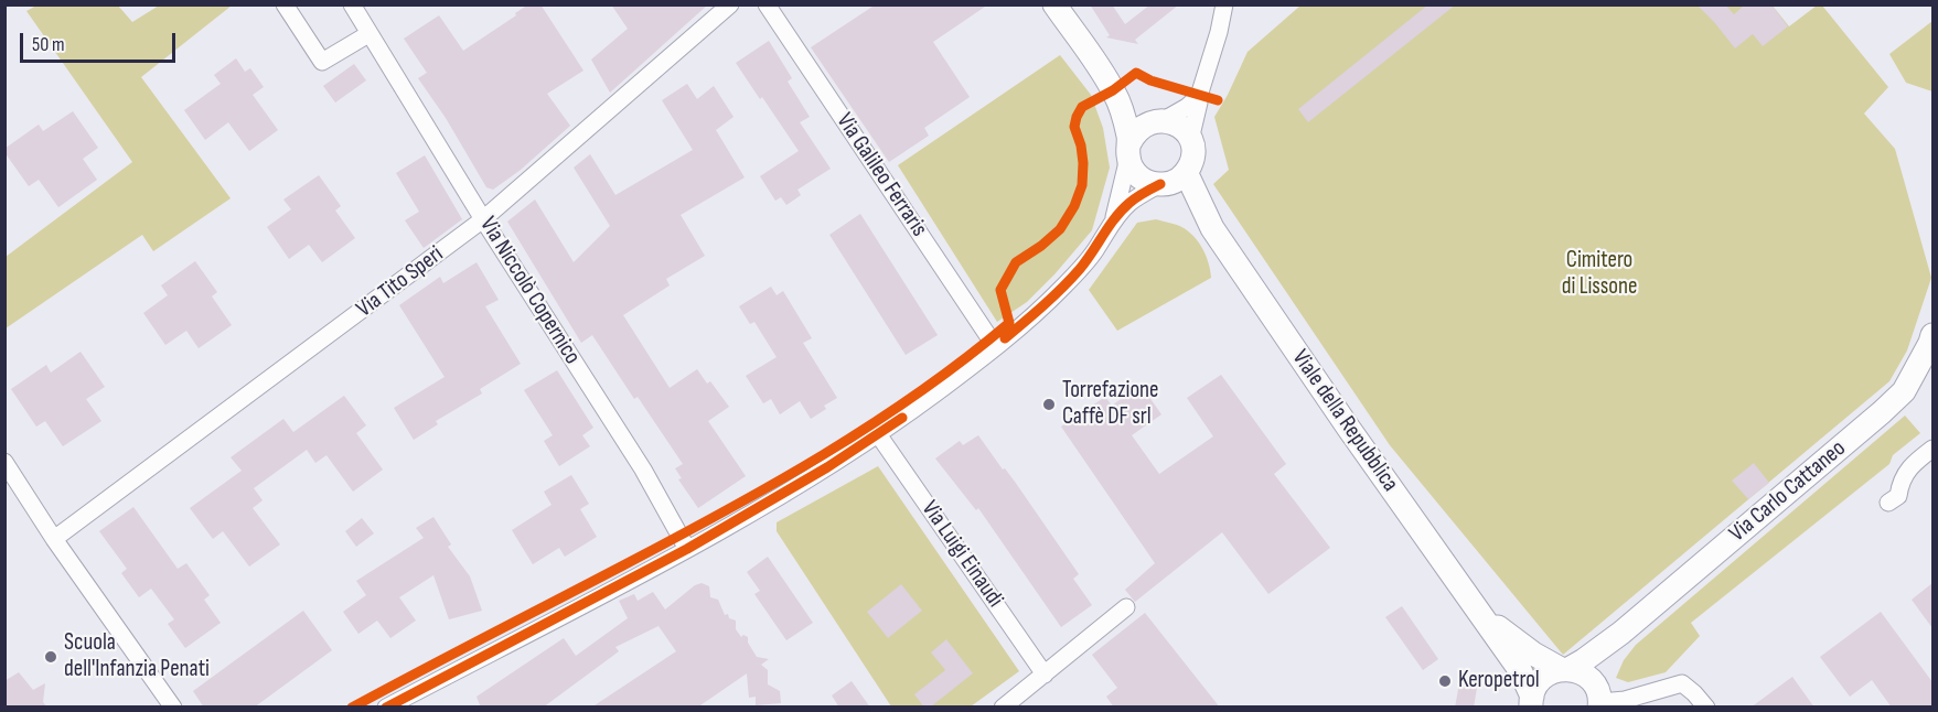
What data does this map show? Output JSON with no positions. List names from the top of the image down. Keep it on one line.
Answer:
{"streets":{"street":["Via Galileo Ferraris","Via Tito Speri","Via Niccolò Copernico","Viale della Repubblica","Via Carlo Cattaneo","Via Luigi Einaudi"]},"crossings":[["Via Tito Speri","Via Niccolò Copernico"],["Viale della Repubblica","Via Carlo Cattaneo"]],"parks":["Cimitero di Lissone"],"places":["Torrefazione Caffè DF srl","Scuola dell'Infanzia Penati","Keropetrol"],"scale_bar":"50 m"}
